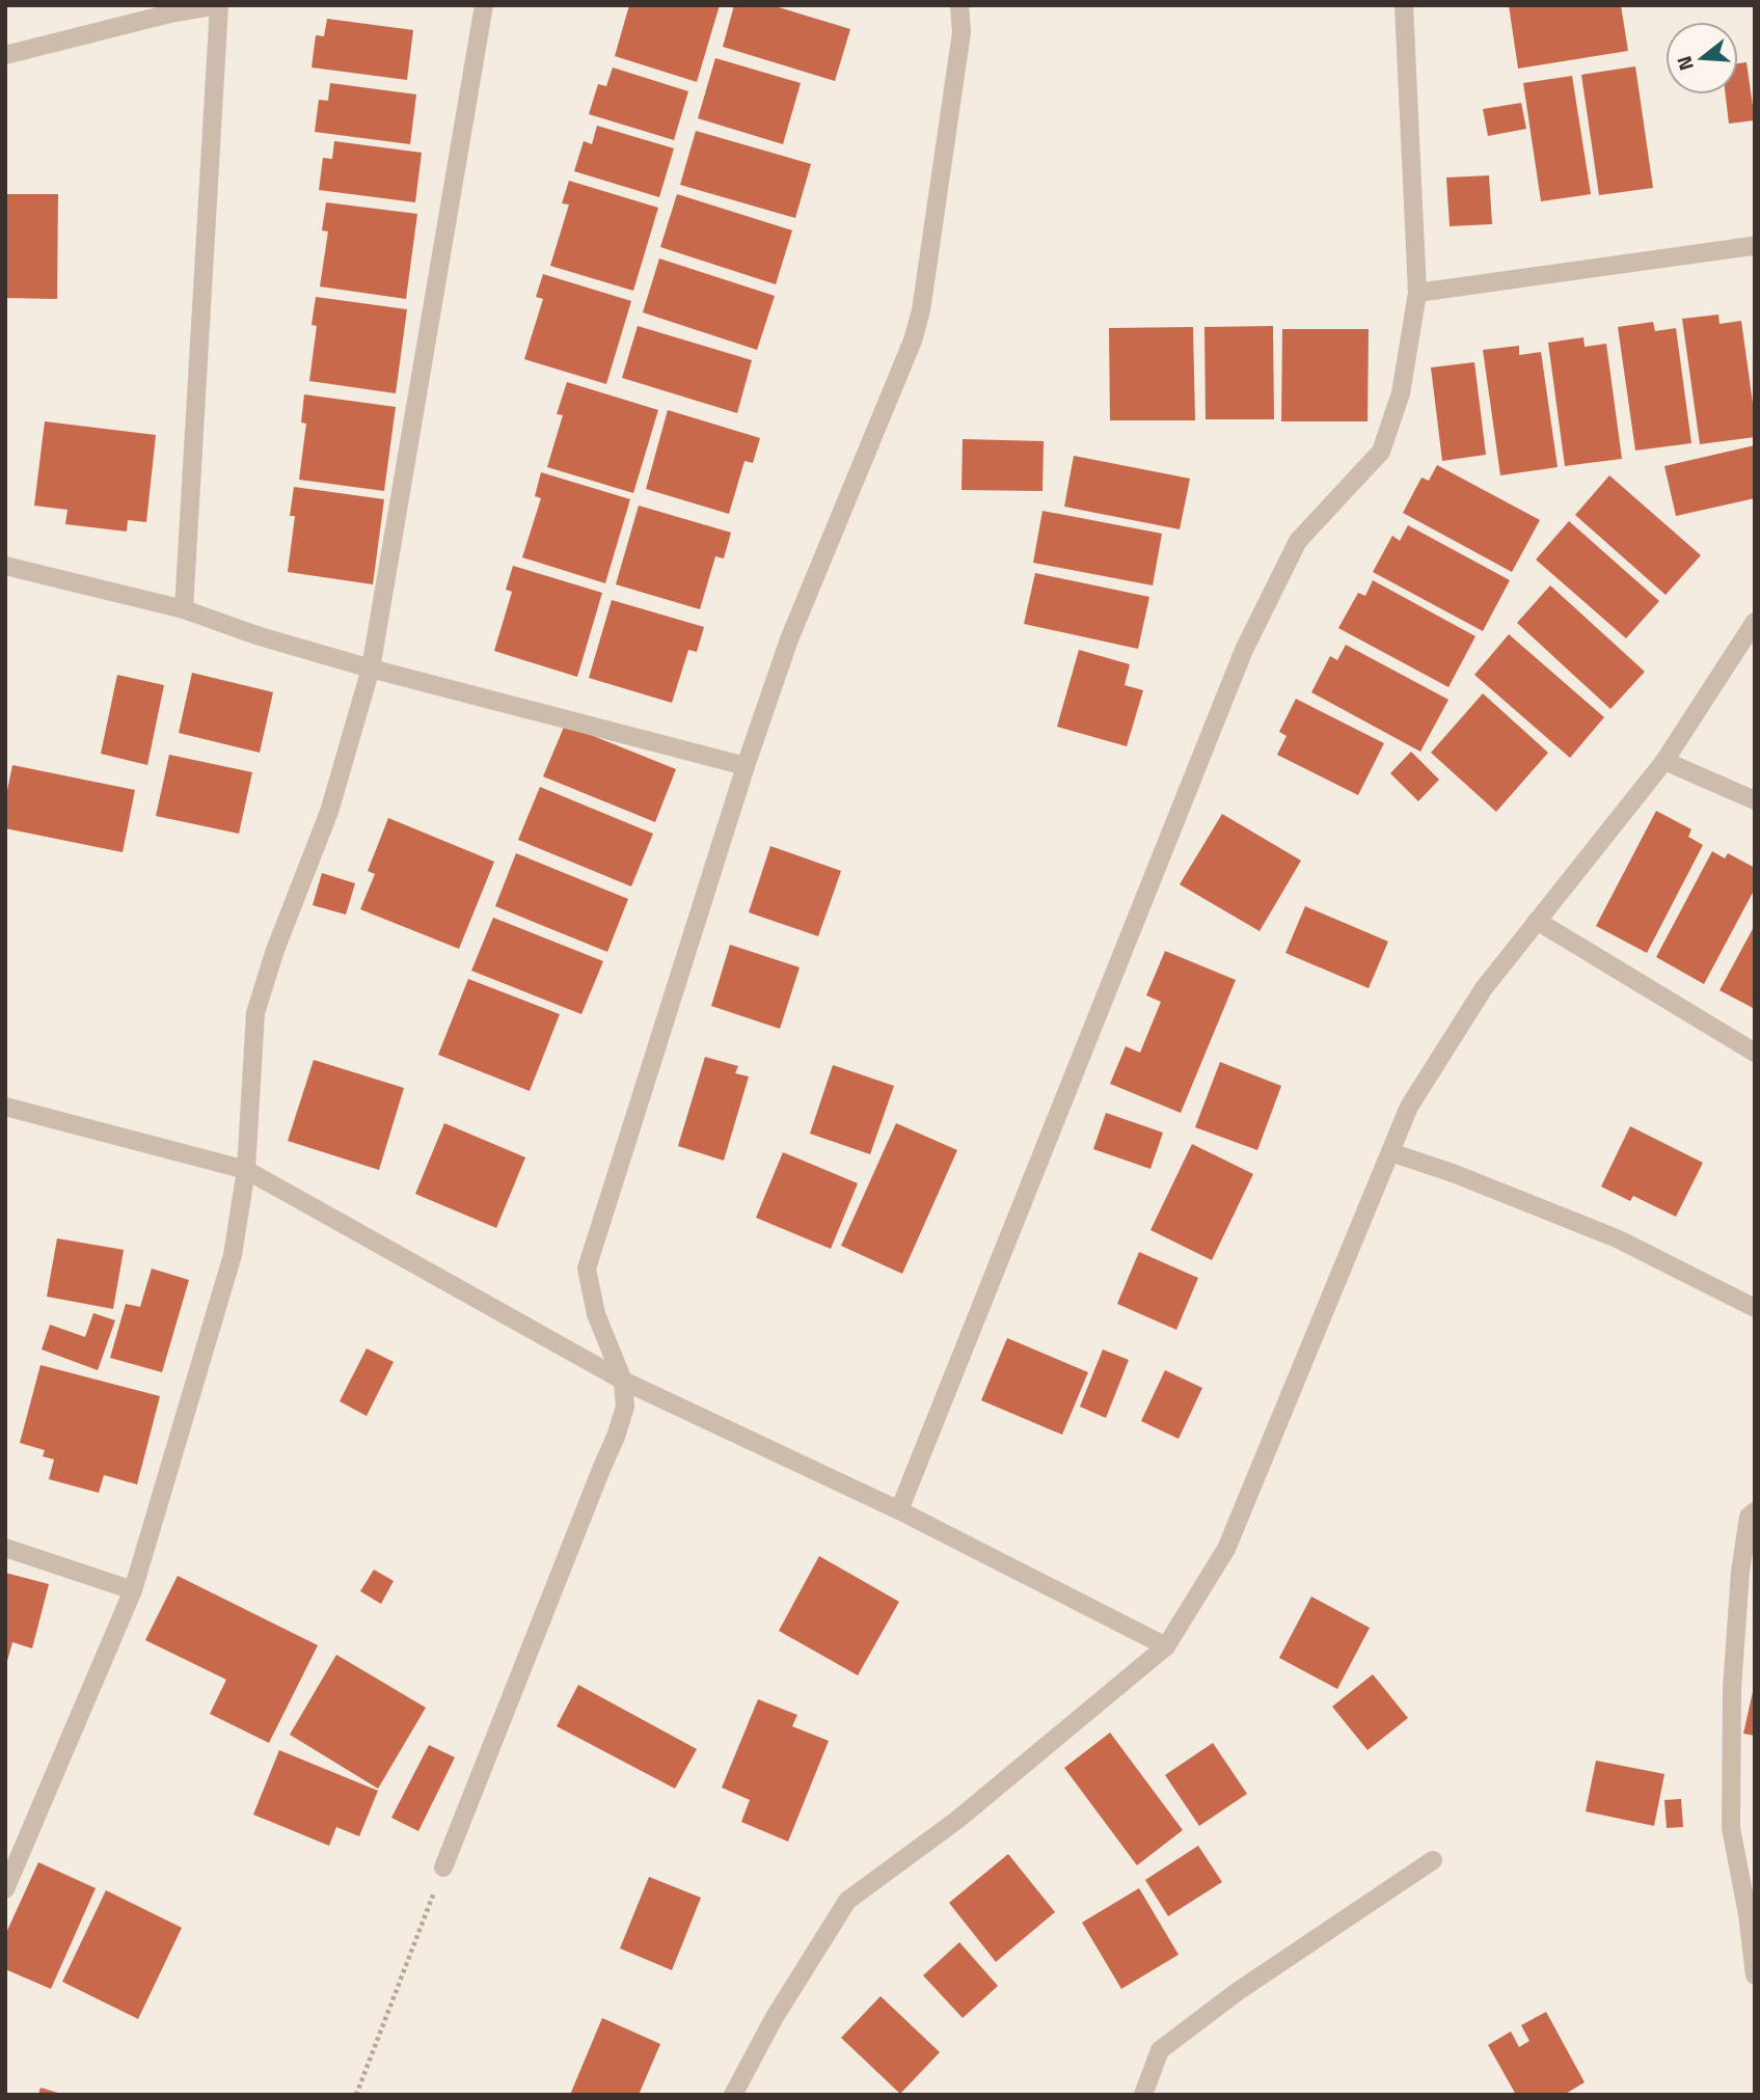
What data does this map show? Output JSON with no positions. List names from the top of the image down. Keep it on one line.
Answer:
{"north":"left"}
